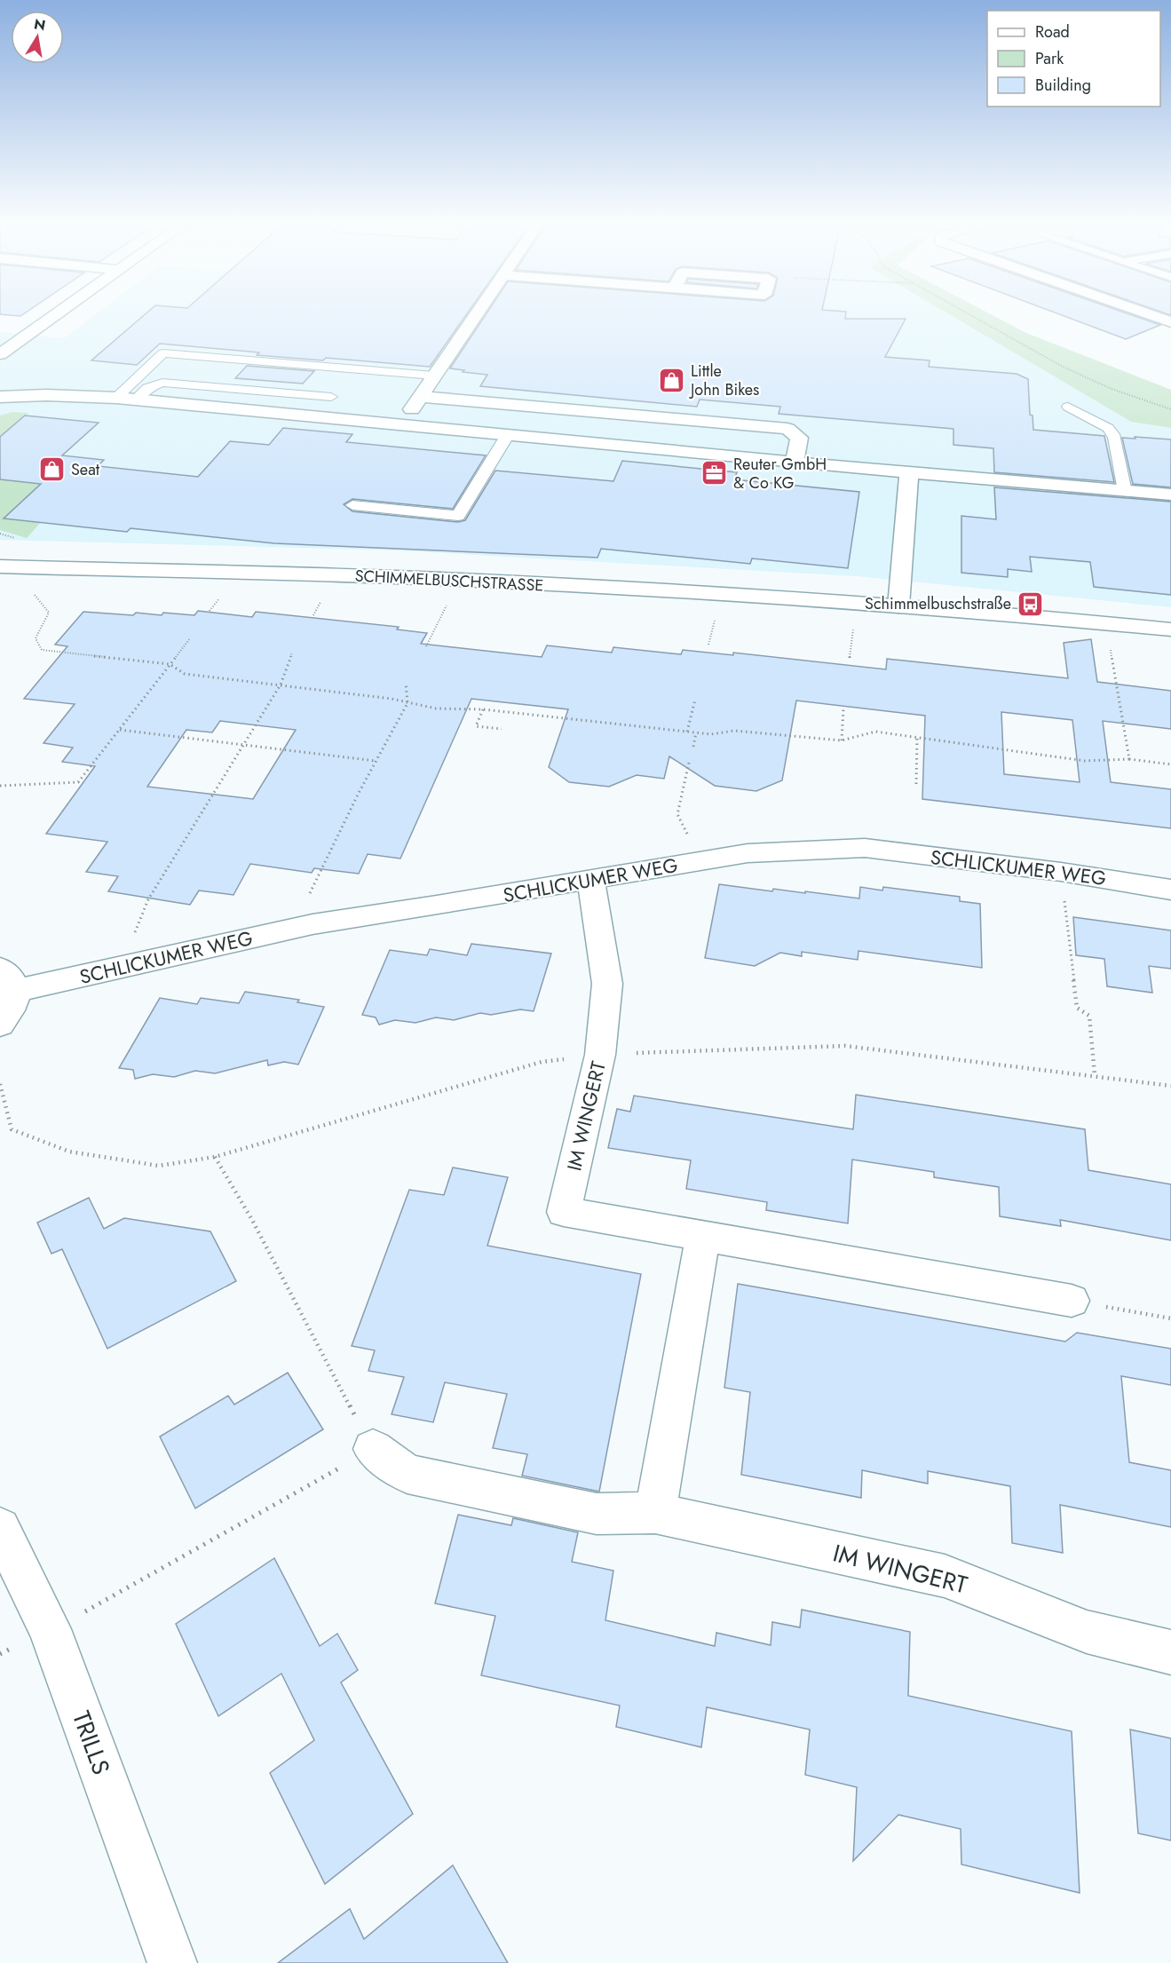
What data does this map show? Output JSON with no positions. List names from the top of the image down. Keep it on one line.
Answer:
{"streets":{"street":["SCHIMMELBUSCHSTRASSE","SCHLICKUMER WEG","IM WINGERT","TRILLS"]},"crossings":[["SCHLICKUMER WEG","IM WINGERT"]],"places":{"shop":["Little John Bikes","Seat"],"office":["Reuter GmbH & Co KG"],"bus stop":["Schimmelbuschstraße"]},"legend":["Road","Park","Building"],"north":"top"}
